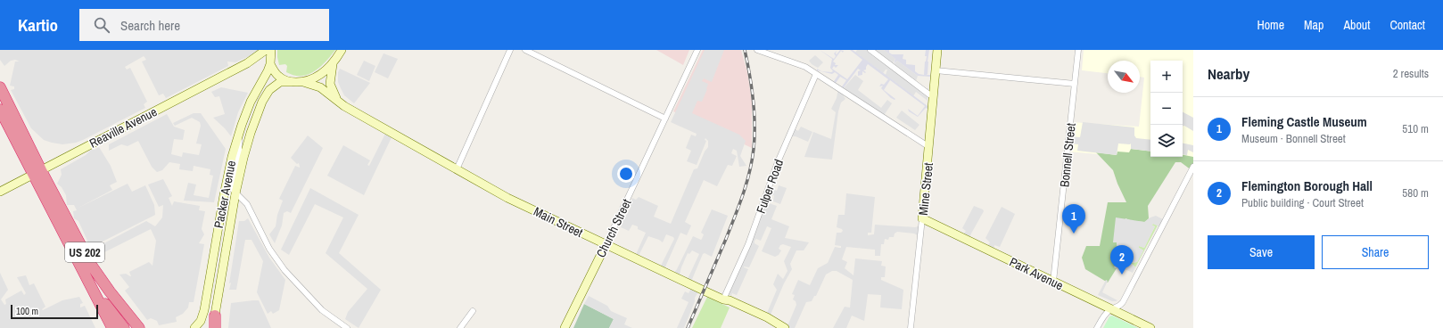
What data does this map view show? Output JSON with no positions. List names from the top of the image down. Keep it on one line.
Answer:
{"streets":{"highway":["US 202"],"street":["Reaville Avenue","Bonnell Street","Fulper Road","Mine Street","Packer Avenue","Main Street","Church Street","Park Avenue"]},"crossings":[["Reaville Avenue","Packer Avenue"],["Reaville Avenue","US 202"],["Bonnell Street","Park Avenue"],["Fulper Road","Main Street"],["Mine Street","Park Avenue"],["Packer Avenue","Main Street"],["Main Street","Church Street"]],"scale_bar":"100 m","north":"bottom right","page":{"header":"Kartio","search":"Search here","nav":["Home","Map","About","Contact"],"heading":["Nearby","2 results"],"map_buttons":["+","−"],"list":[{"mark":"1","name":"Fleming Castle Museum","note":"Museum · Bonnell Street","value":"510 m"},{"mark":"2","name":"Flemington Borough Hall","note":"Public building · Court Street","value":"580 m"}],"pins":["1","2"],"buttons":["Save","Share"],"scale":"100 m"}}
